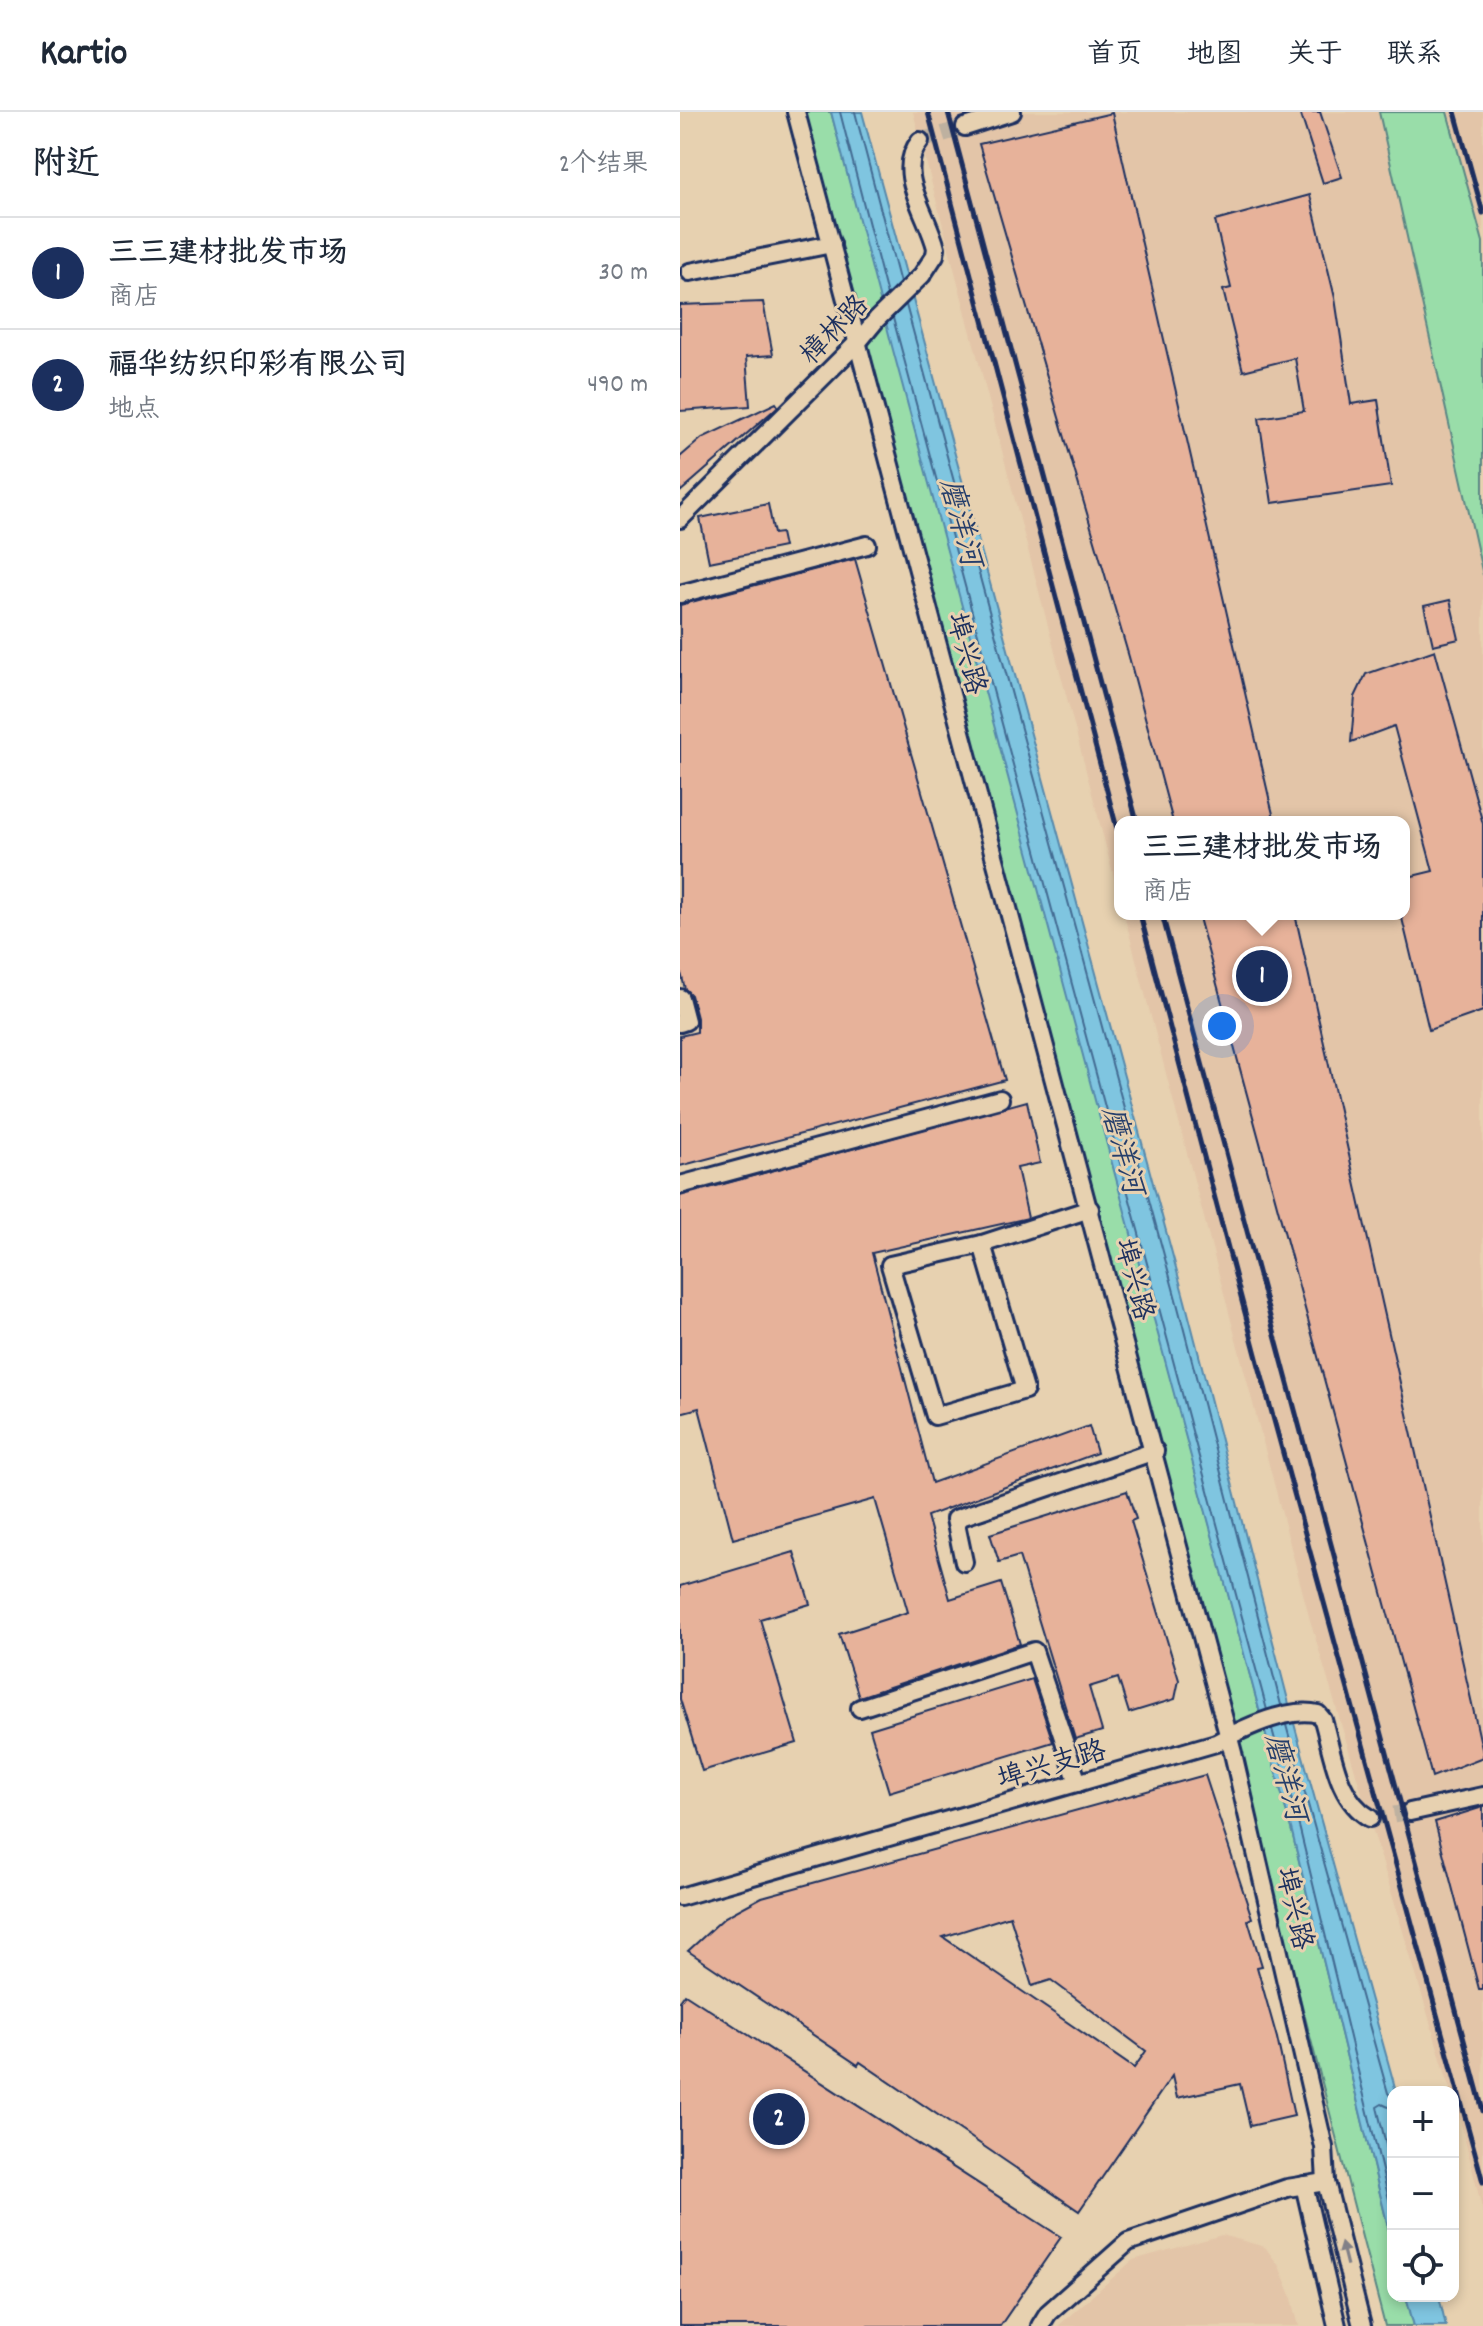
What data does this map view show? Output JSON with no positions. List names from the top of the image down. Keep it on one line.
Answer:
{"streets":{"street":["樟林路","埠兴路","埠兴支路"]},"crossings":[["樟林路","埠兴路"],["埠兴路","埠兴支路"]],"water":["磨洋河"],"page":{"header":"Kartio","nav":["首页","地图","关于","联系"],"heading":["附近","2个结果"],"list":[{"mark":"1","name":"三三建材批发市场","note":"商店","value":"30 m"},{"mark":"2","name":"福华纺织印彩有限公司","note":"地点","value":"490 m"}],"popup":["三三建材批发市场","商店"],"pins":["1","2"],"map_buttons":["+","−"]}}
